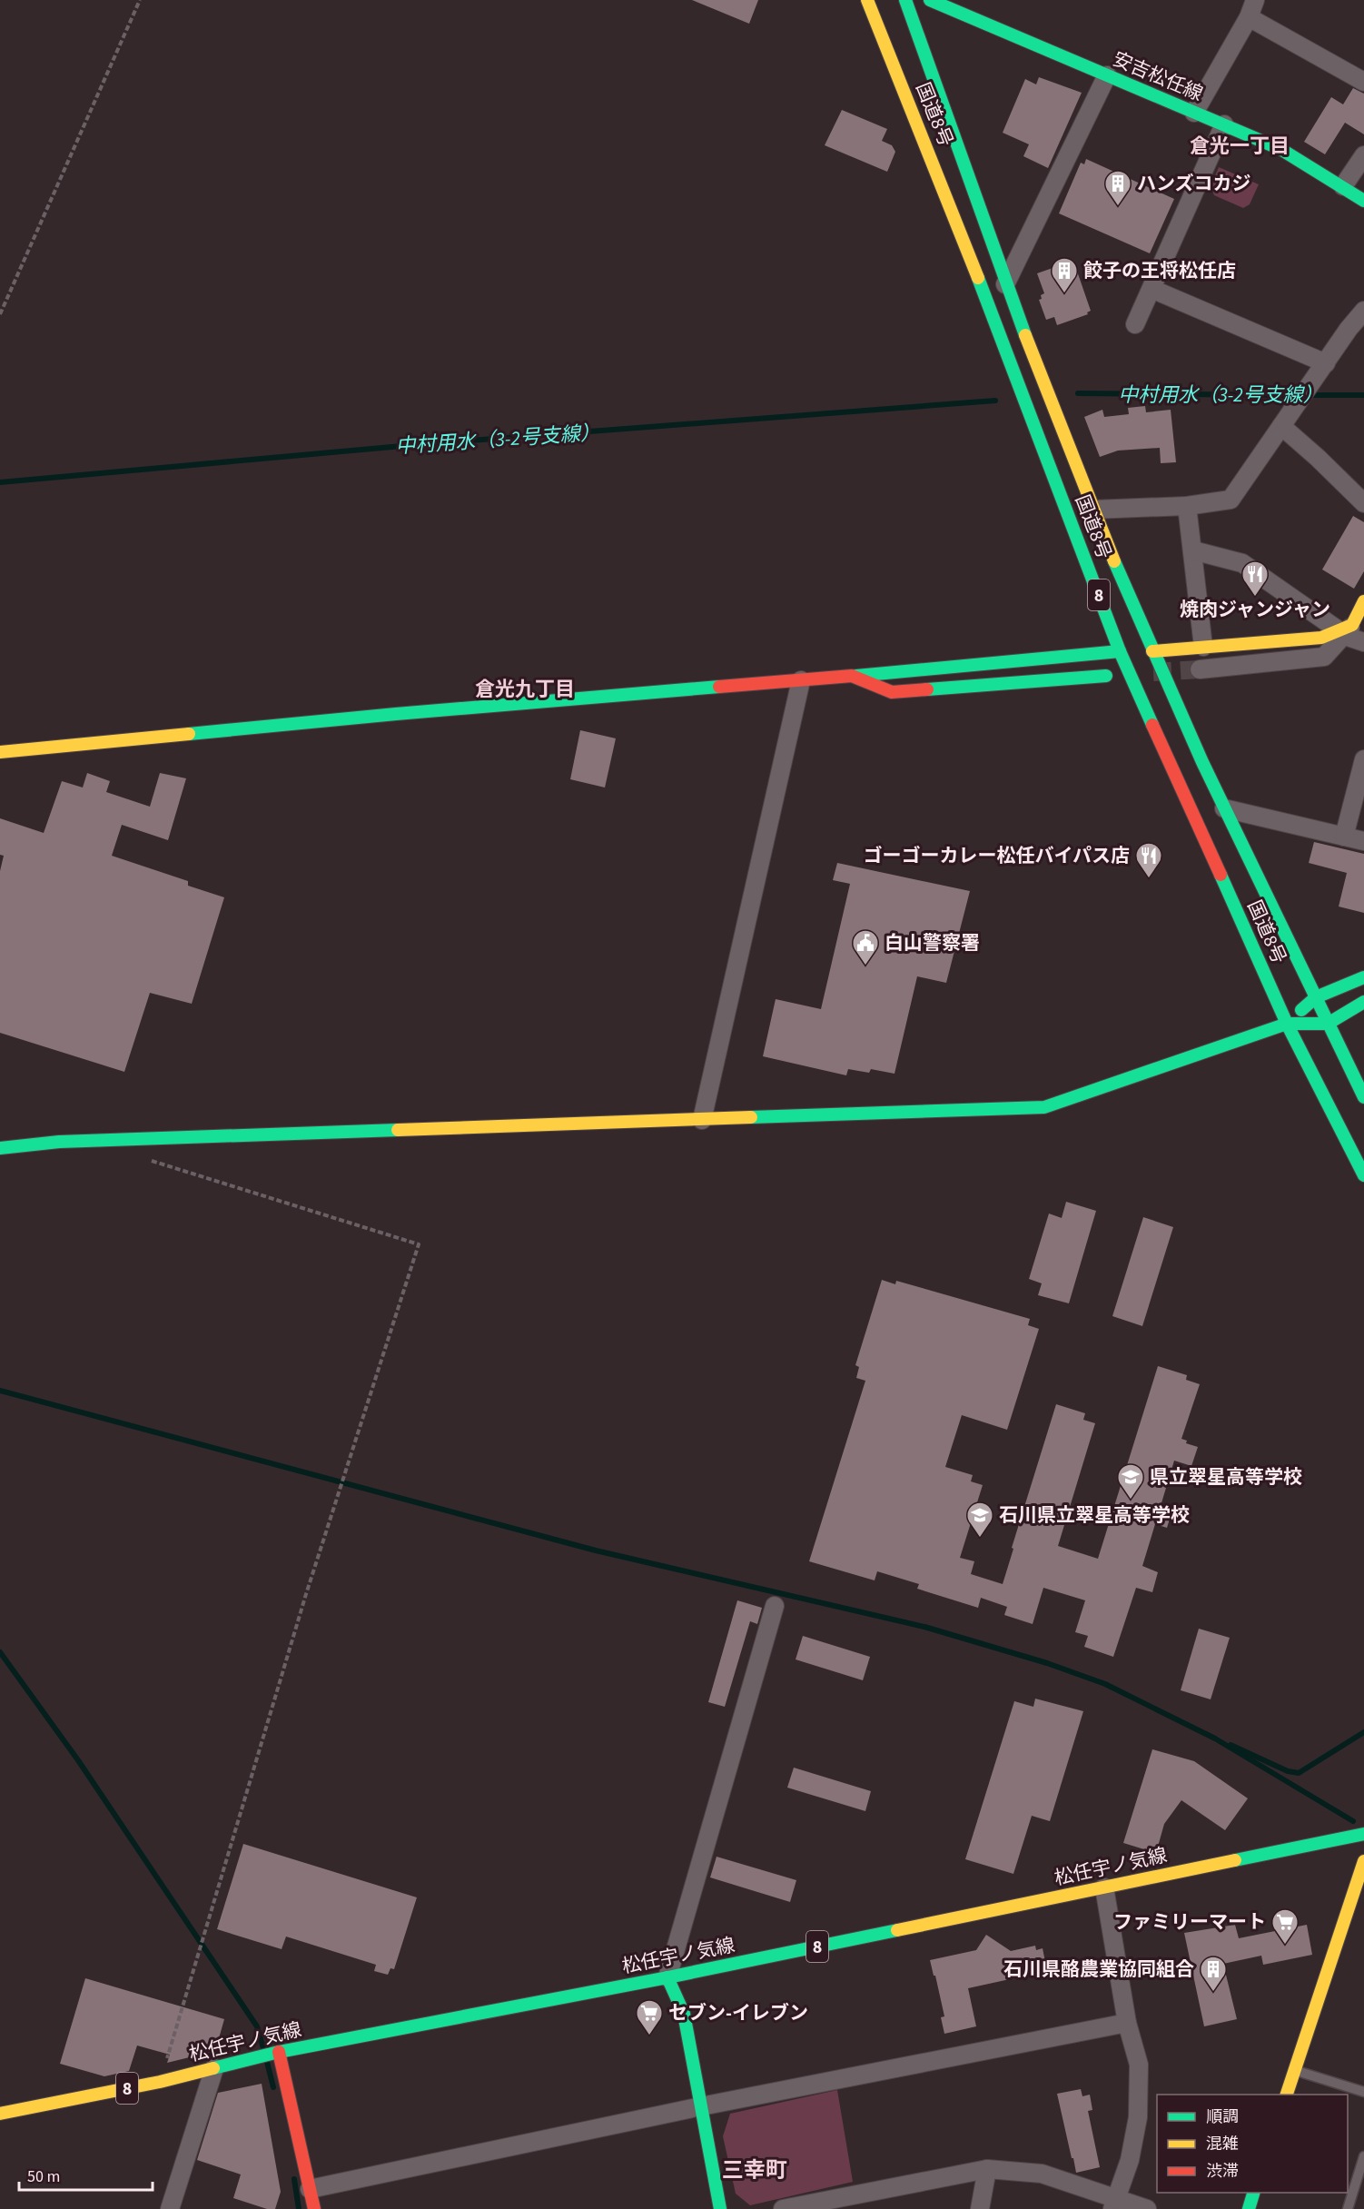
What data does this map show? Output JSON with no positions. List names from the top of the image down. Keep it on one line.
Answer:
{"streets":{"main road":["安吉松任線","国道8号","8","松任宇ノ気線"]},"districts":["倉光一丁目","倉光九丁目","三幸町"],"water":["中村用水（3-2号支線）"],"places":{"building":["ハンズコカジ","餃子の王将松任店","石川県酪農業協同組合"],"restaurant":["焼肉ジャンジャン","ゴーゴーカレー松任バイパス店"],"public building":["白山警察署"],"school or university":["県立翠星高等学校","石川県立翠星高等学校"],"supermarket":["ファミリーマート","セブン-イレブン"]},"legend":["順調","混雑","渋滞"],"scale_bar":"50 m"}
